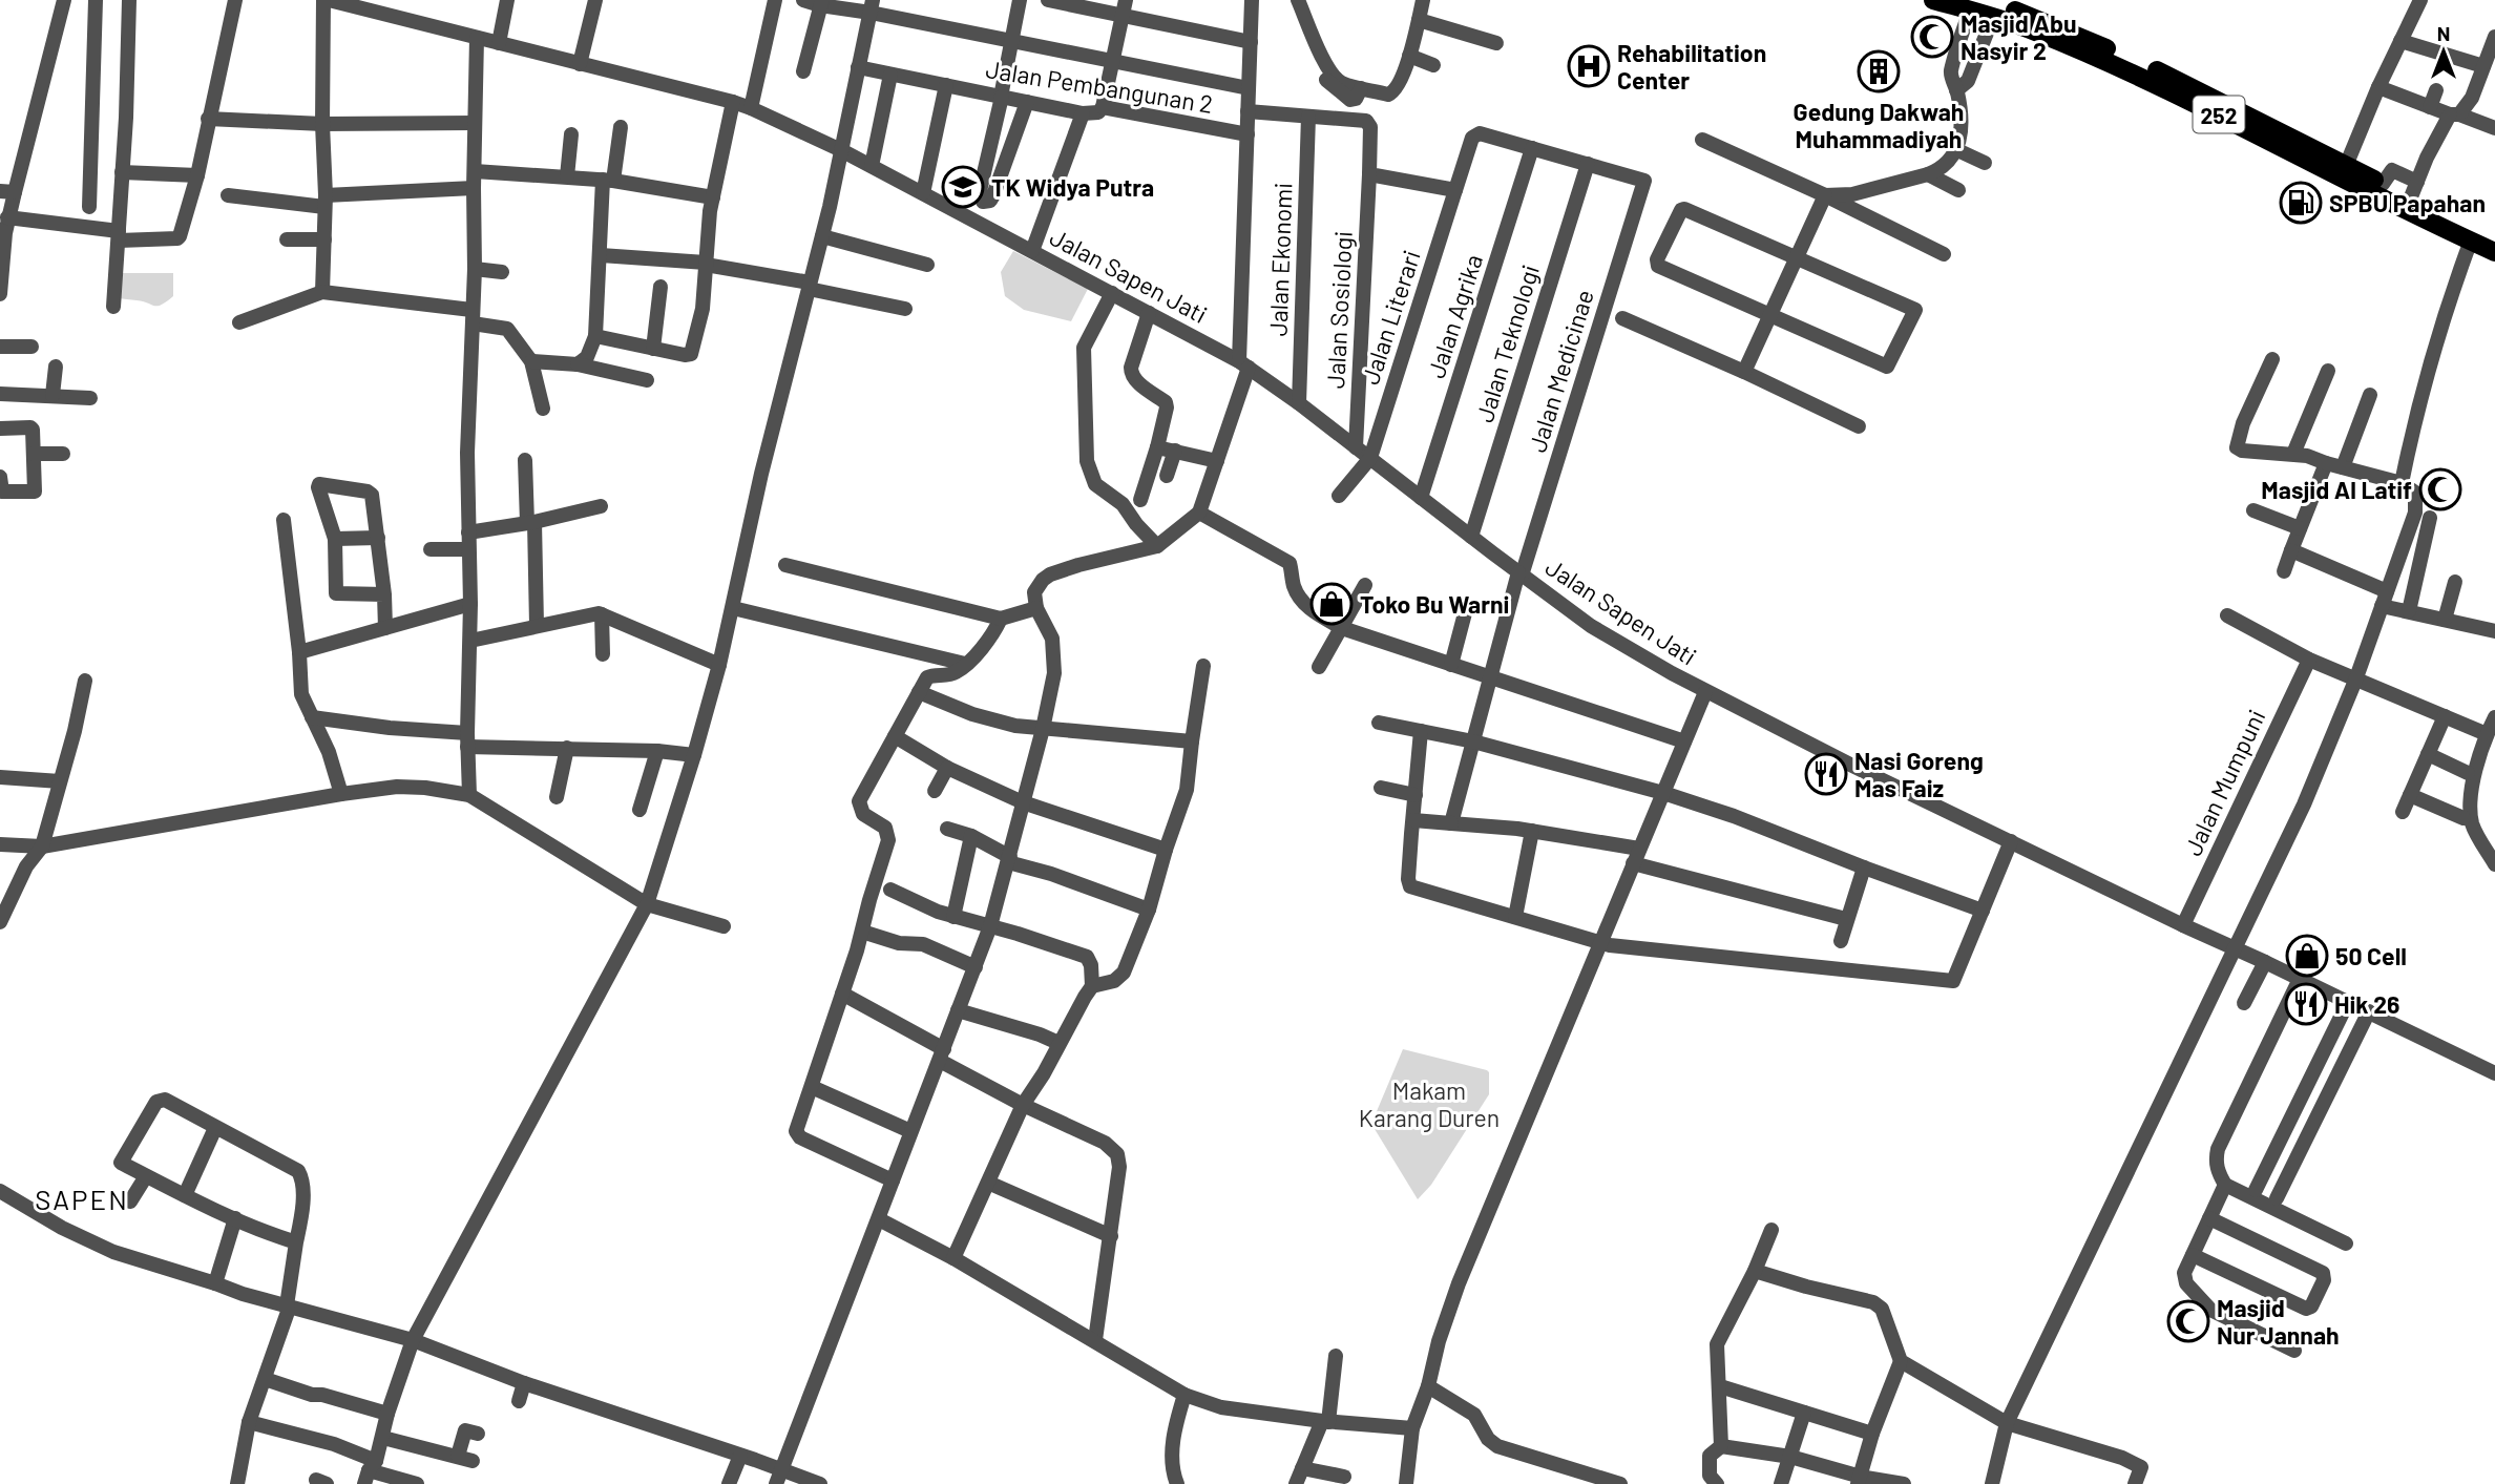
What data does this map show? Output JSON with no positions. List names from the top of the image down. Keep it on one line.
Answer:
{"streets":{"main road":["252"],"street":["Jalan Pembangunan 2","Jalan Ekonomi","Jalan Sapen Jati","Jalan Sosiologi","Jalan Agrika","Jalan Literari","Jalan Teknologi","Jalan Medicinae","Jalan Mumpuni"]},"crossings":[["Jalan Ekonomi","Jalan Sapen Jati"],["Jalan Ekonomi","Jalan Sosiologi"],["Jalan Sapen Jati","Jalan Sosiologi"],["Jalan Sapen Jati","Jalan Agrika"],["Jalan Sapen Jati","Jalan Literari"],["Jalan Sapen Jati","Jalan Teknologi"],["Jalan Sapen Jati","Jalan Medicinae"],["Jalan Sapen Jati","Jalan Mumpuni"],["Jalan Agrika","Jalan Literari"],["Jalan Teknologi","Jalan Medicinae"]],"districts":["SAPEN"],"parks":["Makam Karang Duren"],"places":{"mosque":["Masjid Abu Nasyir 2","Masjid Al Latif","Masjid Nur Jannah"],"hospital":["Rehabilitation Center"],"building":["Gedung Dakwah Muhammadiyah"],"school or university":["TK Widya Putra"],"fuel station":["SPBU Papahan"],"shop":["Toko Bu Warni","50 Cell"],"restaurant":["Nasi Goreng Mas Faiz","Hik 26"]},"north":"top"}
